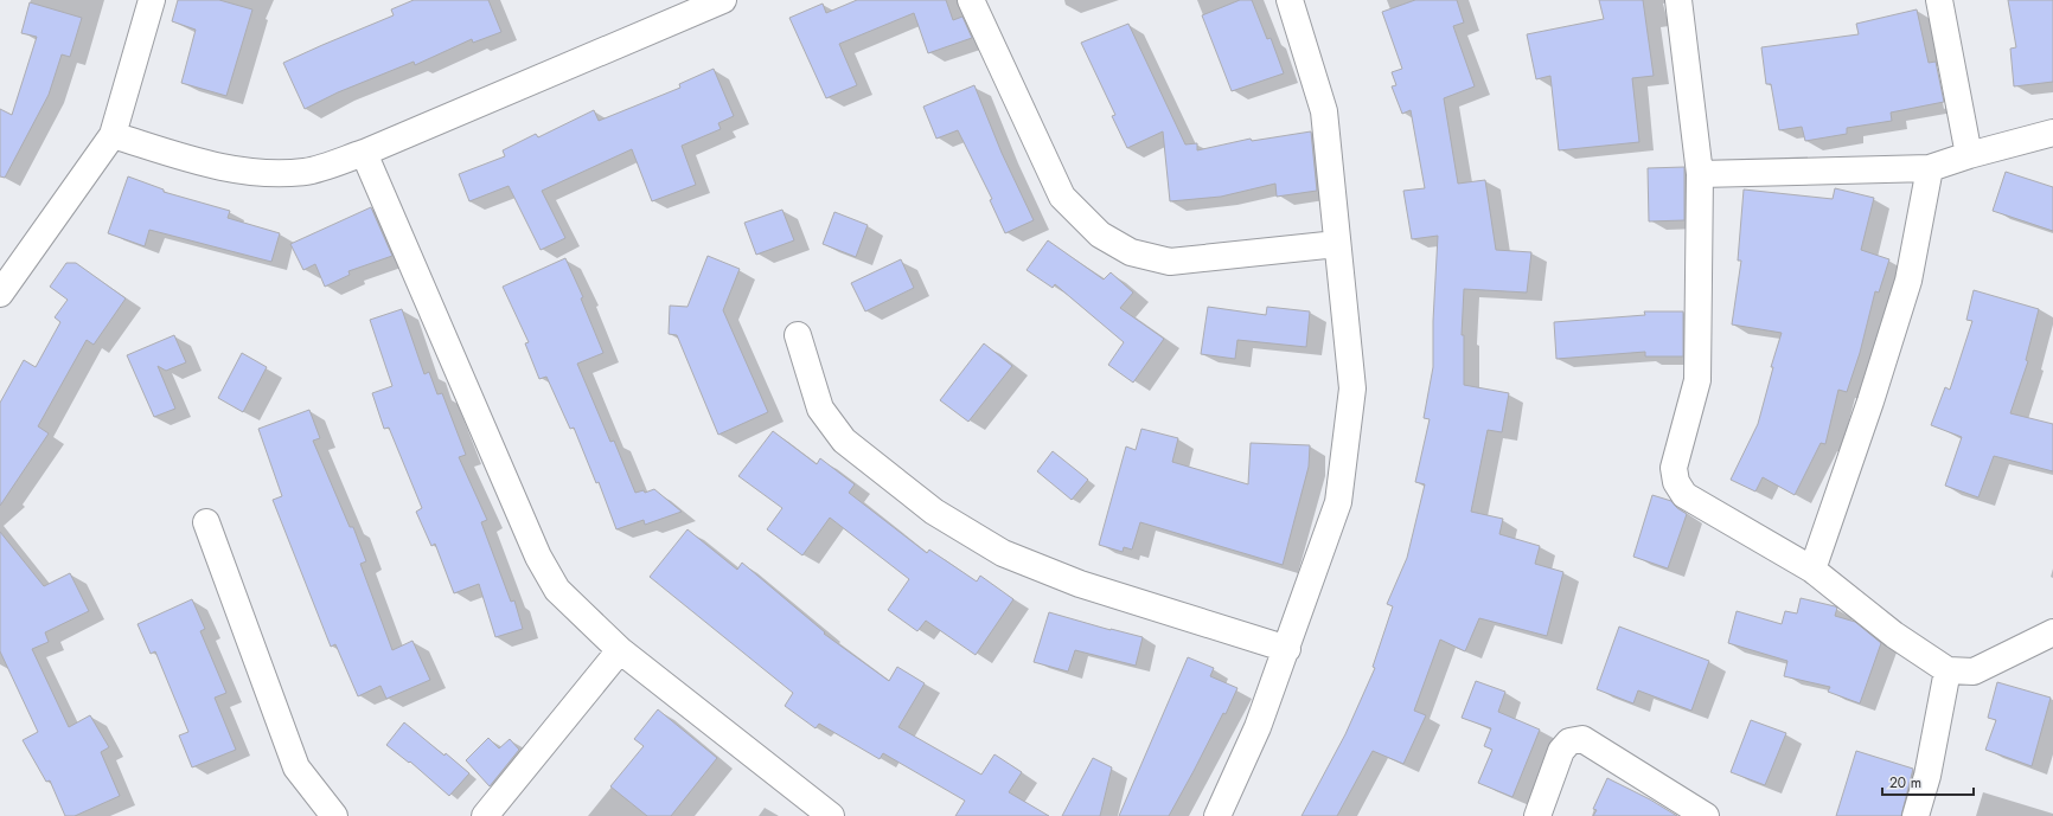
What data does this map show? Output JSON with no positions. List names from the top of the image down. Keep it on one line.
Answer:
{"scale_bar":"20 m"}
